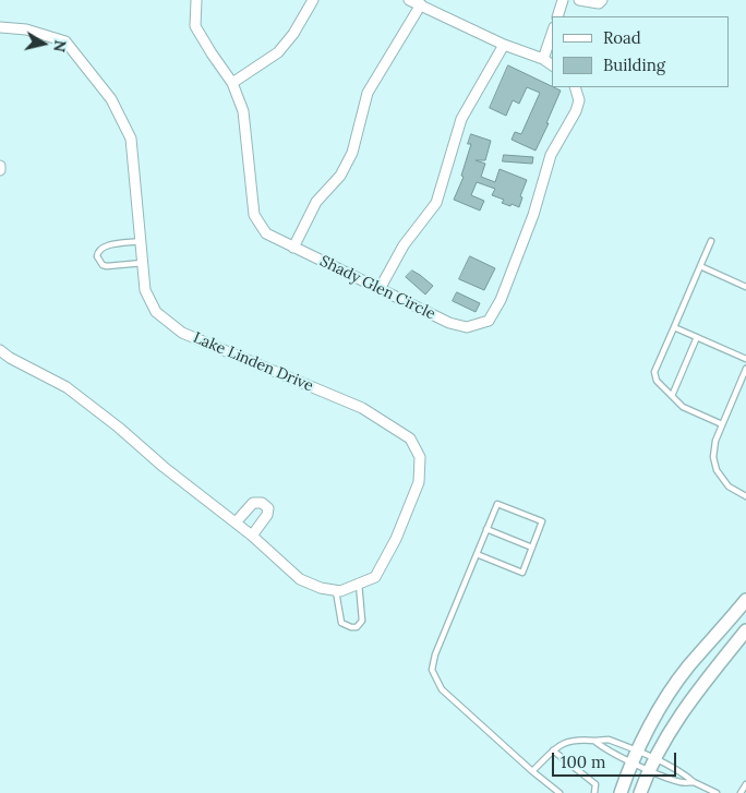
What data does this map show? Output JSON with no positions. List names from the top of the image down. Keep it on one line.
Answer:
{"streets":{"street":["Shady Glen Circle","Lake Linden Drive"]},"legend":["Road","Building"],"scale_bar":"100 m","north":"right"}
